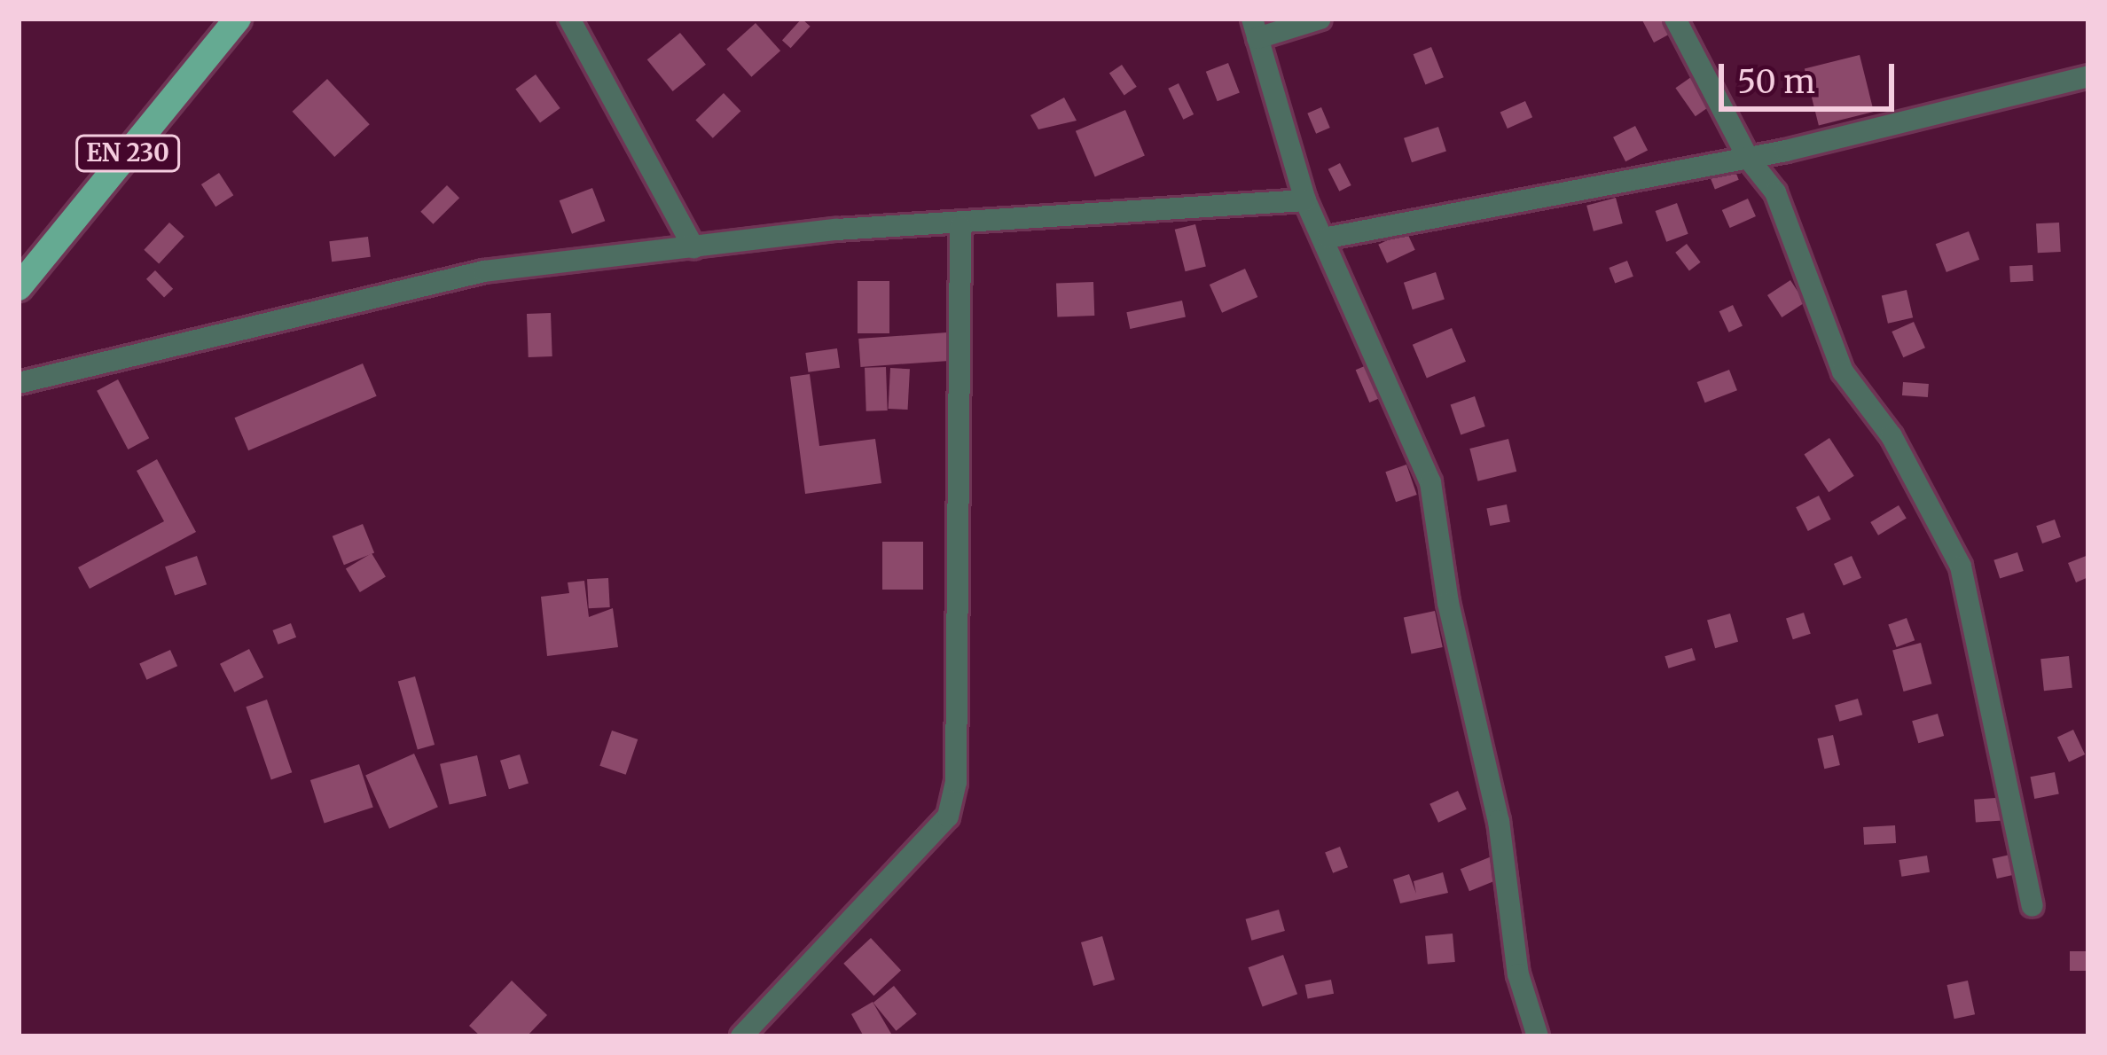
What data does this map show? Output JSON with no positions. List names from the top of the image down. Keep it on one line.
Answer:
{"streets":{"main road":["EN 230"]},"scale_bar":"50 m"}
